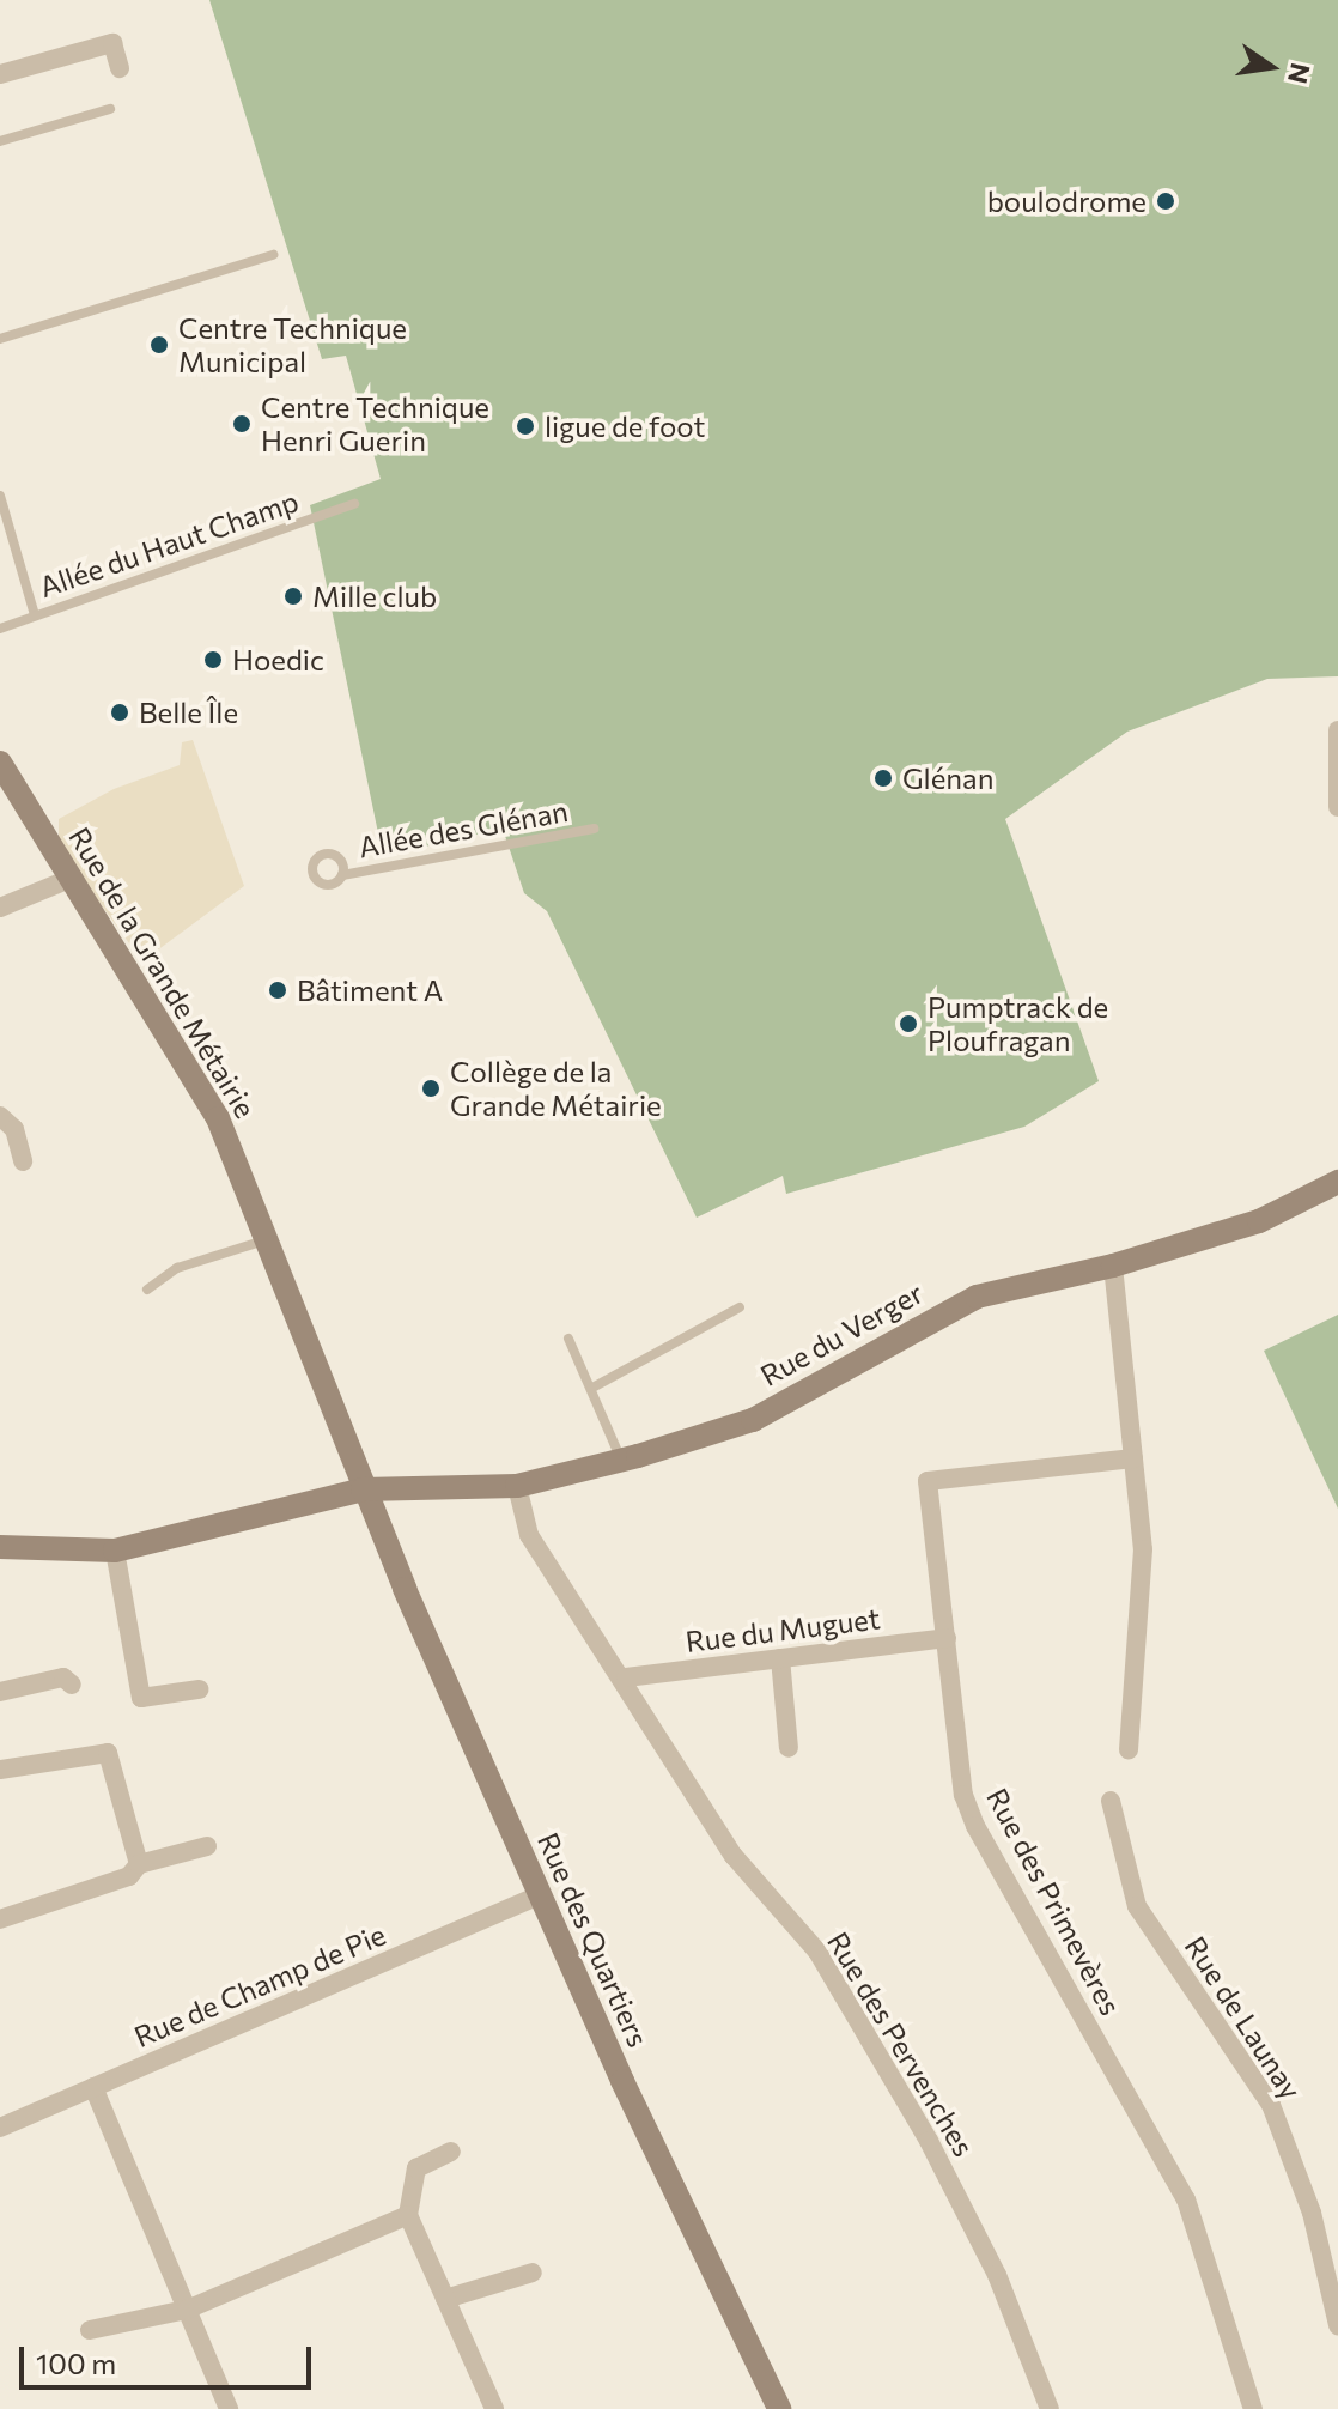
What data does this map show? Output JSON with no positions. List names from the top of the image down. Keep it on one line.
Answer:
{"streets":{"main road":["Rue de la Grande Métairie","Rue du Verger","Rue des Quartiers"],"street":["Rue du Muguet","Rue des Primevères","Rue de Champ de Pie","Rue de Launay","Rue des Pervenches"],"lane":["Allée du Haut Champ","Allée des Glénan"]},"crossings":[["Rue de la Grande Métairie","Rue du Verger"],["Rue de la Grande Métairie","Rue des Quartiers"],["Rue du Verger","Rue des Quartiers"],["Rue du Verger","Rue des Pervenches"],["Rue du Muguet","Rue des Primevères"],["Rue du Muguet","Rue des Pervenches"],["Rue des Quartiers","Rue de Champ de Pie"]],"places":["boulodrome","Centre Technique Municipal","Centre Technique Henri Guerin","ligue de foot","Mille club","Hoedic","Belle Île","Glénan","Bâtiment A","Pumptrack de Ploufragan","Collège de la Grande Métairie"],"scale_bar":"100 m","north":"right"}
